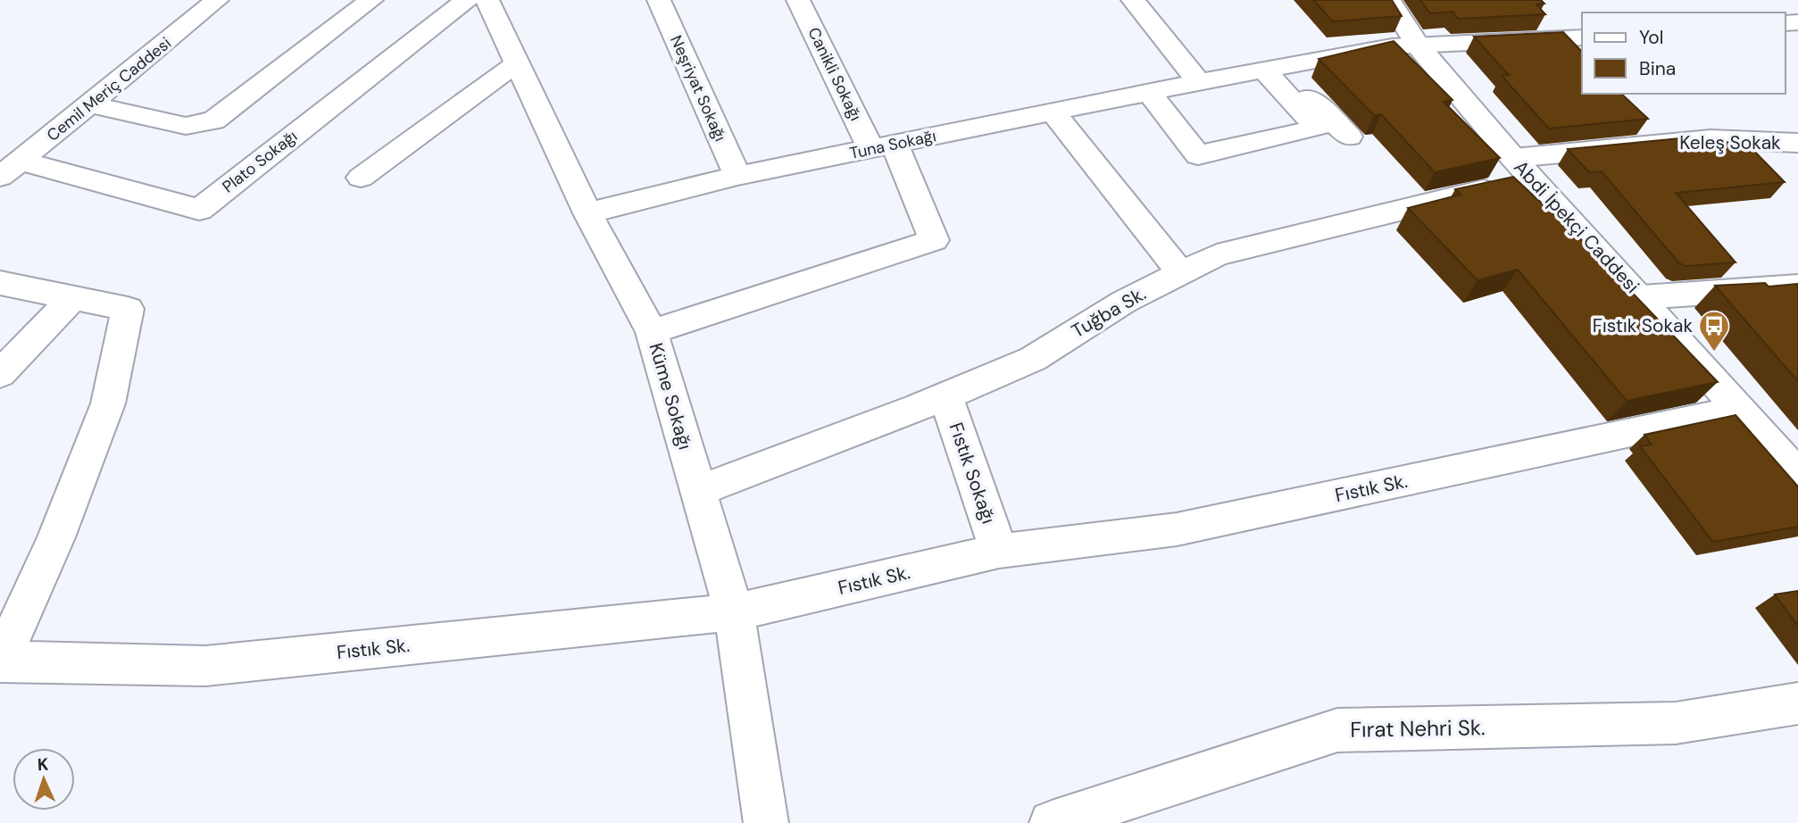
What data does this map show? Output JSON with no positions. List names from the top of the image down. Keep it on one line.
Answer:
{"streets":{"street":["Canikli Sokağı","Neşriyat Sokağı","Cemil Meriç Caddesi","Keleş Sokak","Tuna Sokağı","Plato Sokağı","Abdi İpekçi Caddesi","Tuğba Sk.","Küme Sokağı","Fıstık Sokağı","Fıstık Sk.","Fırat Nehri Sk."]},"crossings":[["Canikli Sokağı","Tuna Sokağı"],["Canikli Sokağı","Küme Sokağı"],["Neşriyat Sokağı","Tuna Sokağı"],["Cemil Meriç Caddesi","Plato Sokağı"],["Keleş Sokak","Abdi İpekçi Caddesi"],["Keleş Sokak","Tuğba Sk."],["Tuna Sokağı","Abdi İpekçi Caddesi"],["Tuna Sokağı","Küme Sokağı"],["Abdi İpekçi Caddesi","Tuğba Sk."],["Abdi İpekçi Caddesi","Fıstık Sk."],["Tuğba Sk.","Küme Sokağı"],["Tuğba Sk.","Fıstık Sokağı"],["Küme Sokağı","Fıstık Sk."],["Fıstık Sokağı","Fıstık Sk."]],"places":{"bus stop":["Fıstık Sokak"]},"legend":["Yol","Bina"],"north":"top"}
